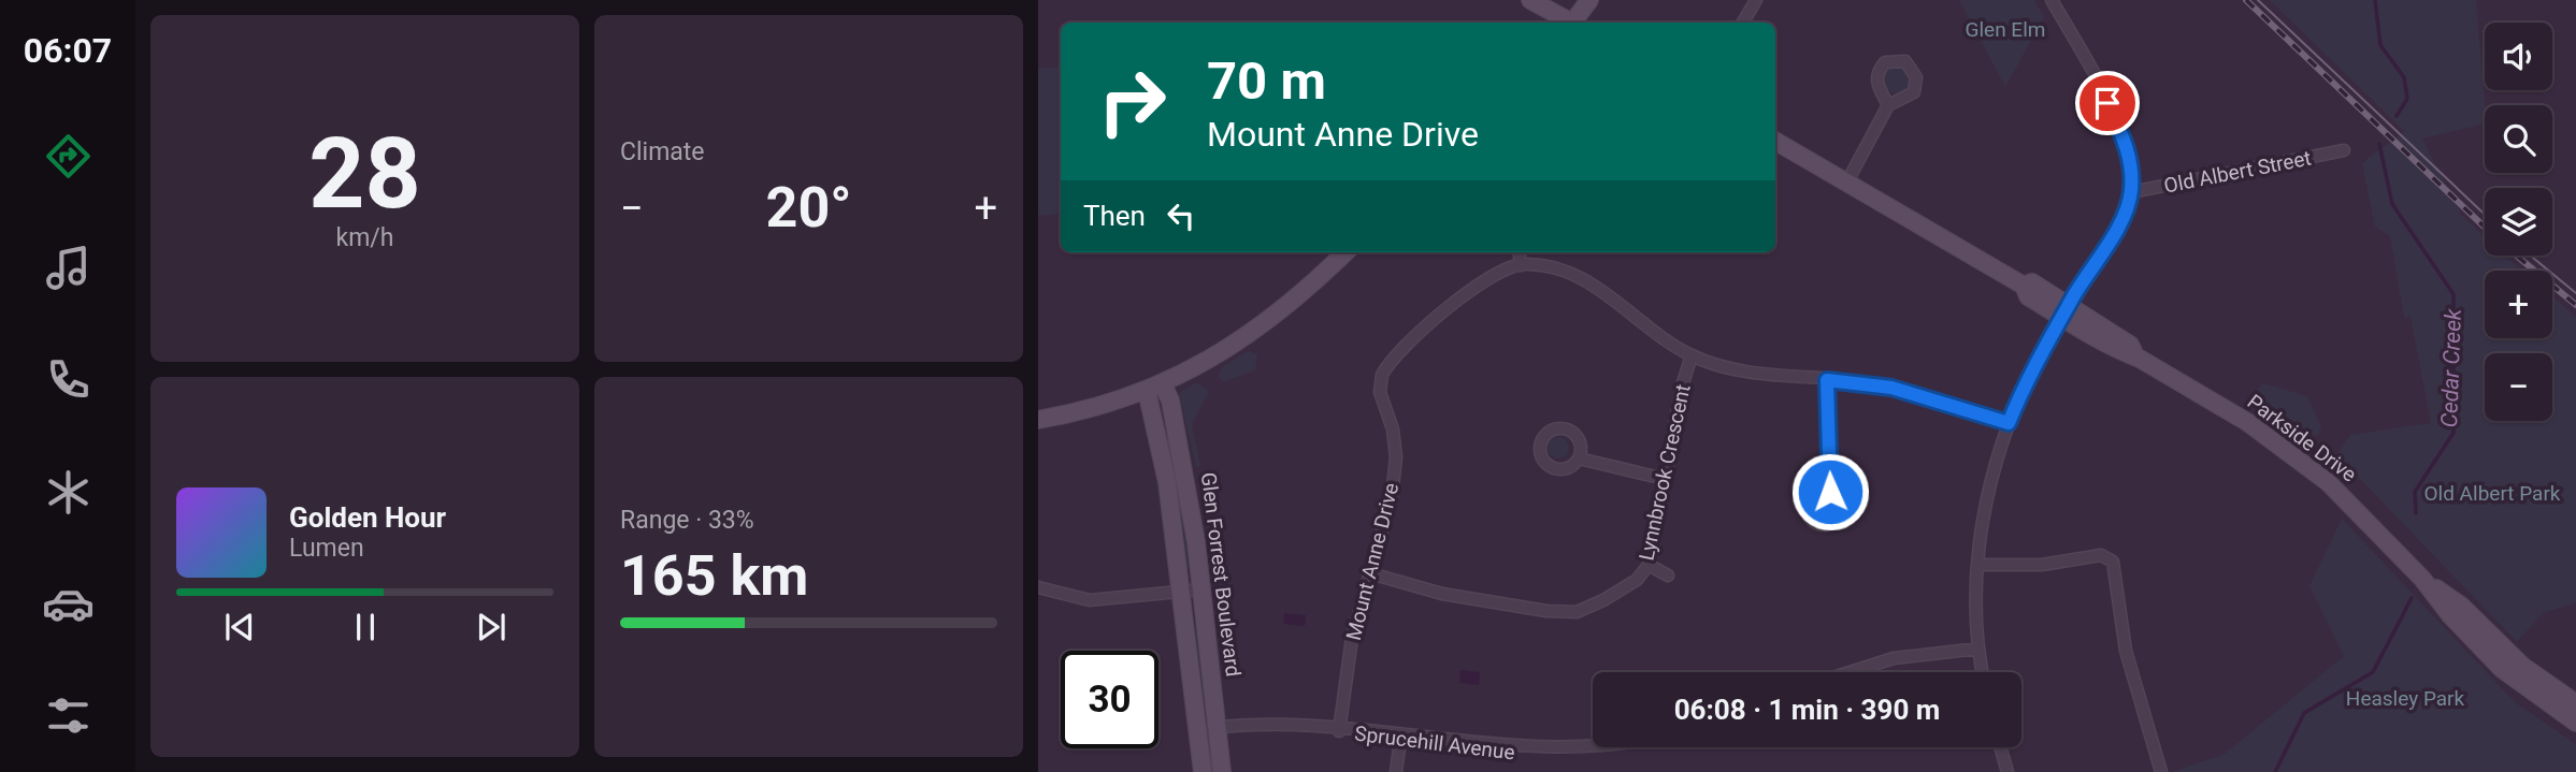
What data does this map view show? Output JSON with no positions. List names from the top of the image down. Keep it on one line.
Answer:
{"streets":{"street":["Old Albert Street","Parkside Drive","Lynnbrook Crescent","Mount Anne Drive","Glen Forrest Boulevard","Sprucehill Avenue"]},"crossings":[["Lynnbrook Crescent","Mount Anne Drive"],["Mount Anne Drive","Sprucehill Avenue"],["Glen Forrest Boulevard","Sprucehill Avenue"]],"water":["Cedar Creek"],"parks":["Glen Elm","Old Albert Park","Heasley Park"],"page":{"tabs":"06:07","tile":[["28","km/h"],"Climate",["Range · 33%","165 km"]],"map_buttons":["+","−"],"turn":["70 m","Mount Anne Drive"],"heat":["−","20°","+"],"then":"Then","song":["Golden Hour","Lumen"],"limit":"30","trip":"06:08 · 1 min · 390 m"}}
